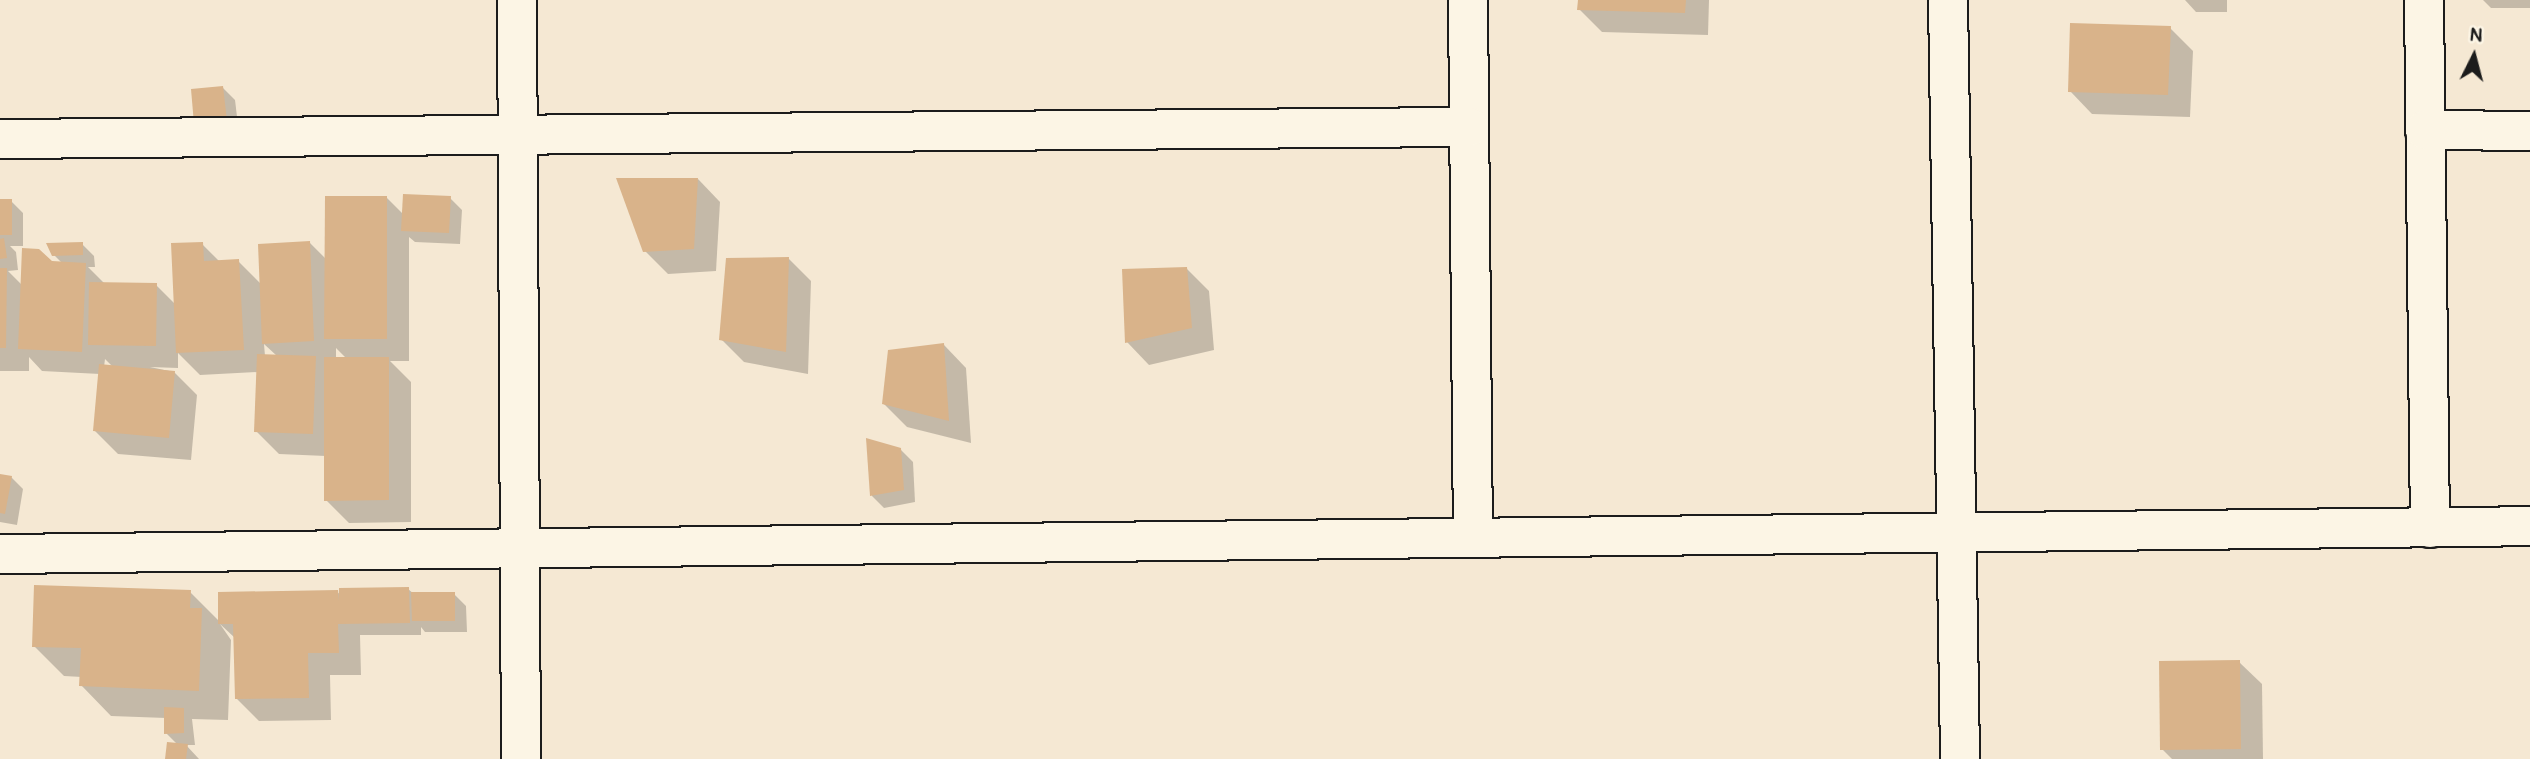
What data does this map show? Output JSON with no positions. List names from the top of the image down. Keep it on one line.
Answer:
{"north":"top"}
